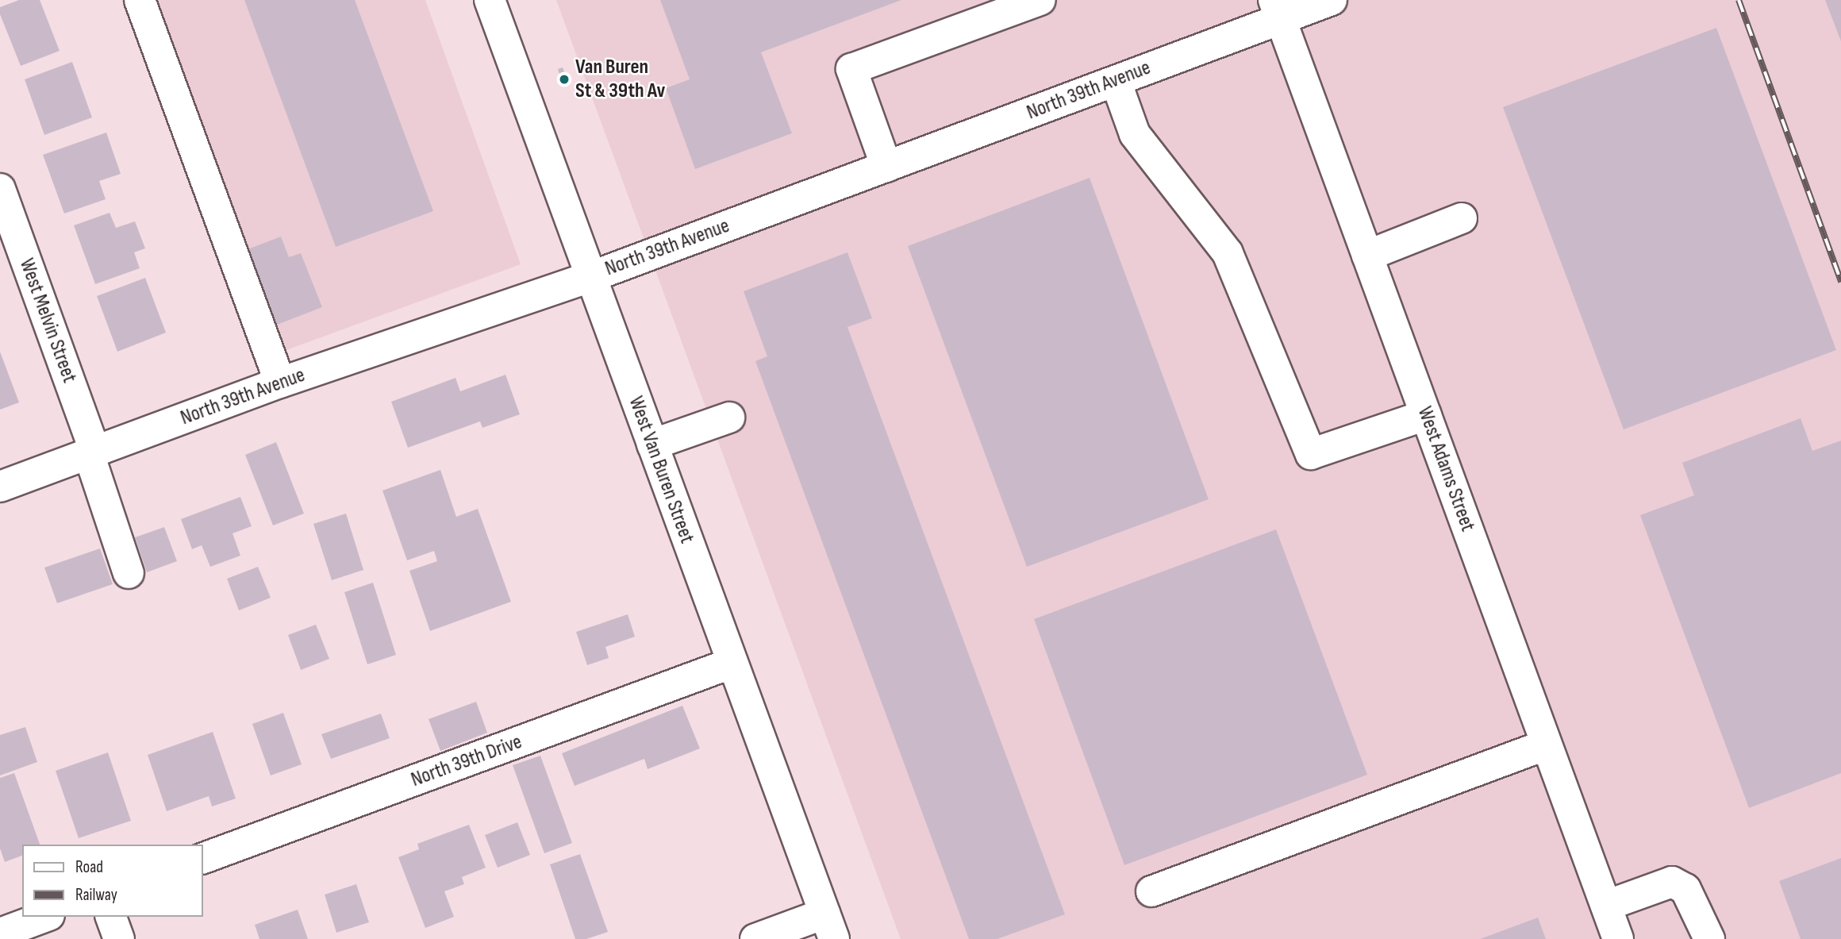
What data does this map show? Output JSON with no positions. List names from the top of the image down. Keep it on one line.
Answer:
{"streets":{"street":["North 39th Avenue","West Melvin Street","West Adams Street","West Van Buren Street","North 39th Drive"]},"crossings":[["North 39th Avenue","West Melvin Street"],["North 39th Avenue","West Adams Street"],["North 39th Avenue","West Van Buren Street"],["West Van Buren Street","North 39th Drive"]],"places":["Van Buren St & 39th Av"],"legend":["Road","Railway"]}
